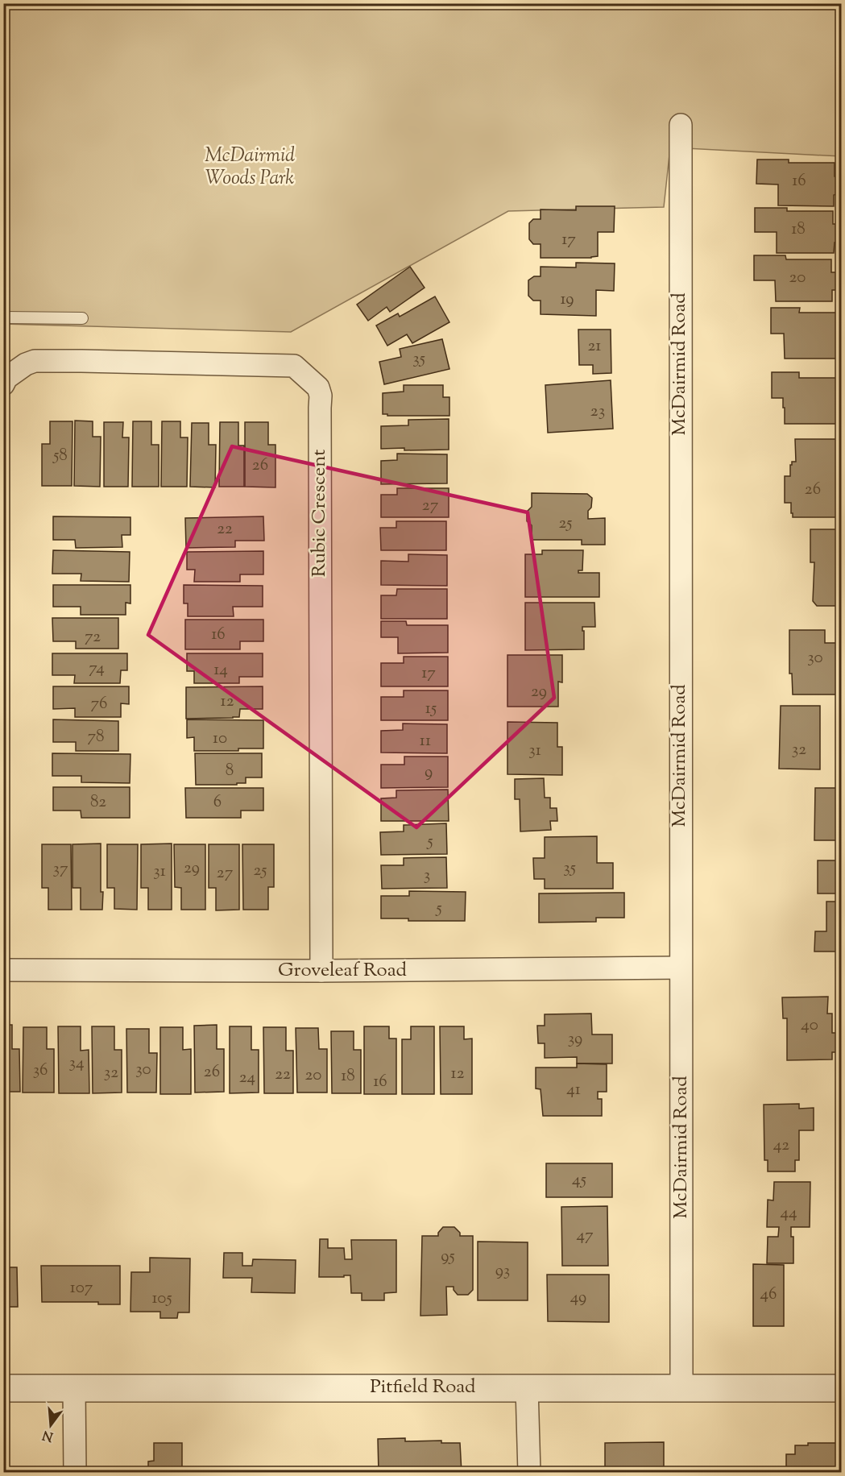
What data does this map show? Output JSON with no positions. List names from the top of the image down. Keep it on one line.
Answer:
{"streets":{"street":["McDairmid Road","Rubic Crescent","Groveleaf Road","Pitfield Road"]},"crossings":[["McDairmid Road","Groveleaf Road"],["McDairmid Road","Pitfield Road"],["Rubic Crescent","Groveleaf Road"]],"parks":["McDairmid Woods Park"],"house_numbers":["16","18","17","20","19","21","35","23","58","26","26","27","25","22","16","72","30","74","14","17","29","12","76","15","78","10","11","32","31","8","9","82","6","5","29","35","37","25","31","27","3","5","40","39","34","30","36","26","32","12","22","20","18","24","16","41","42","45","44","47","95","93","107","46","49","105"],"north":"bottom"}
